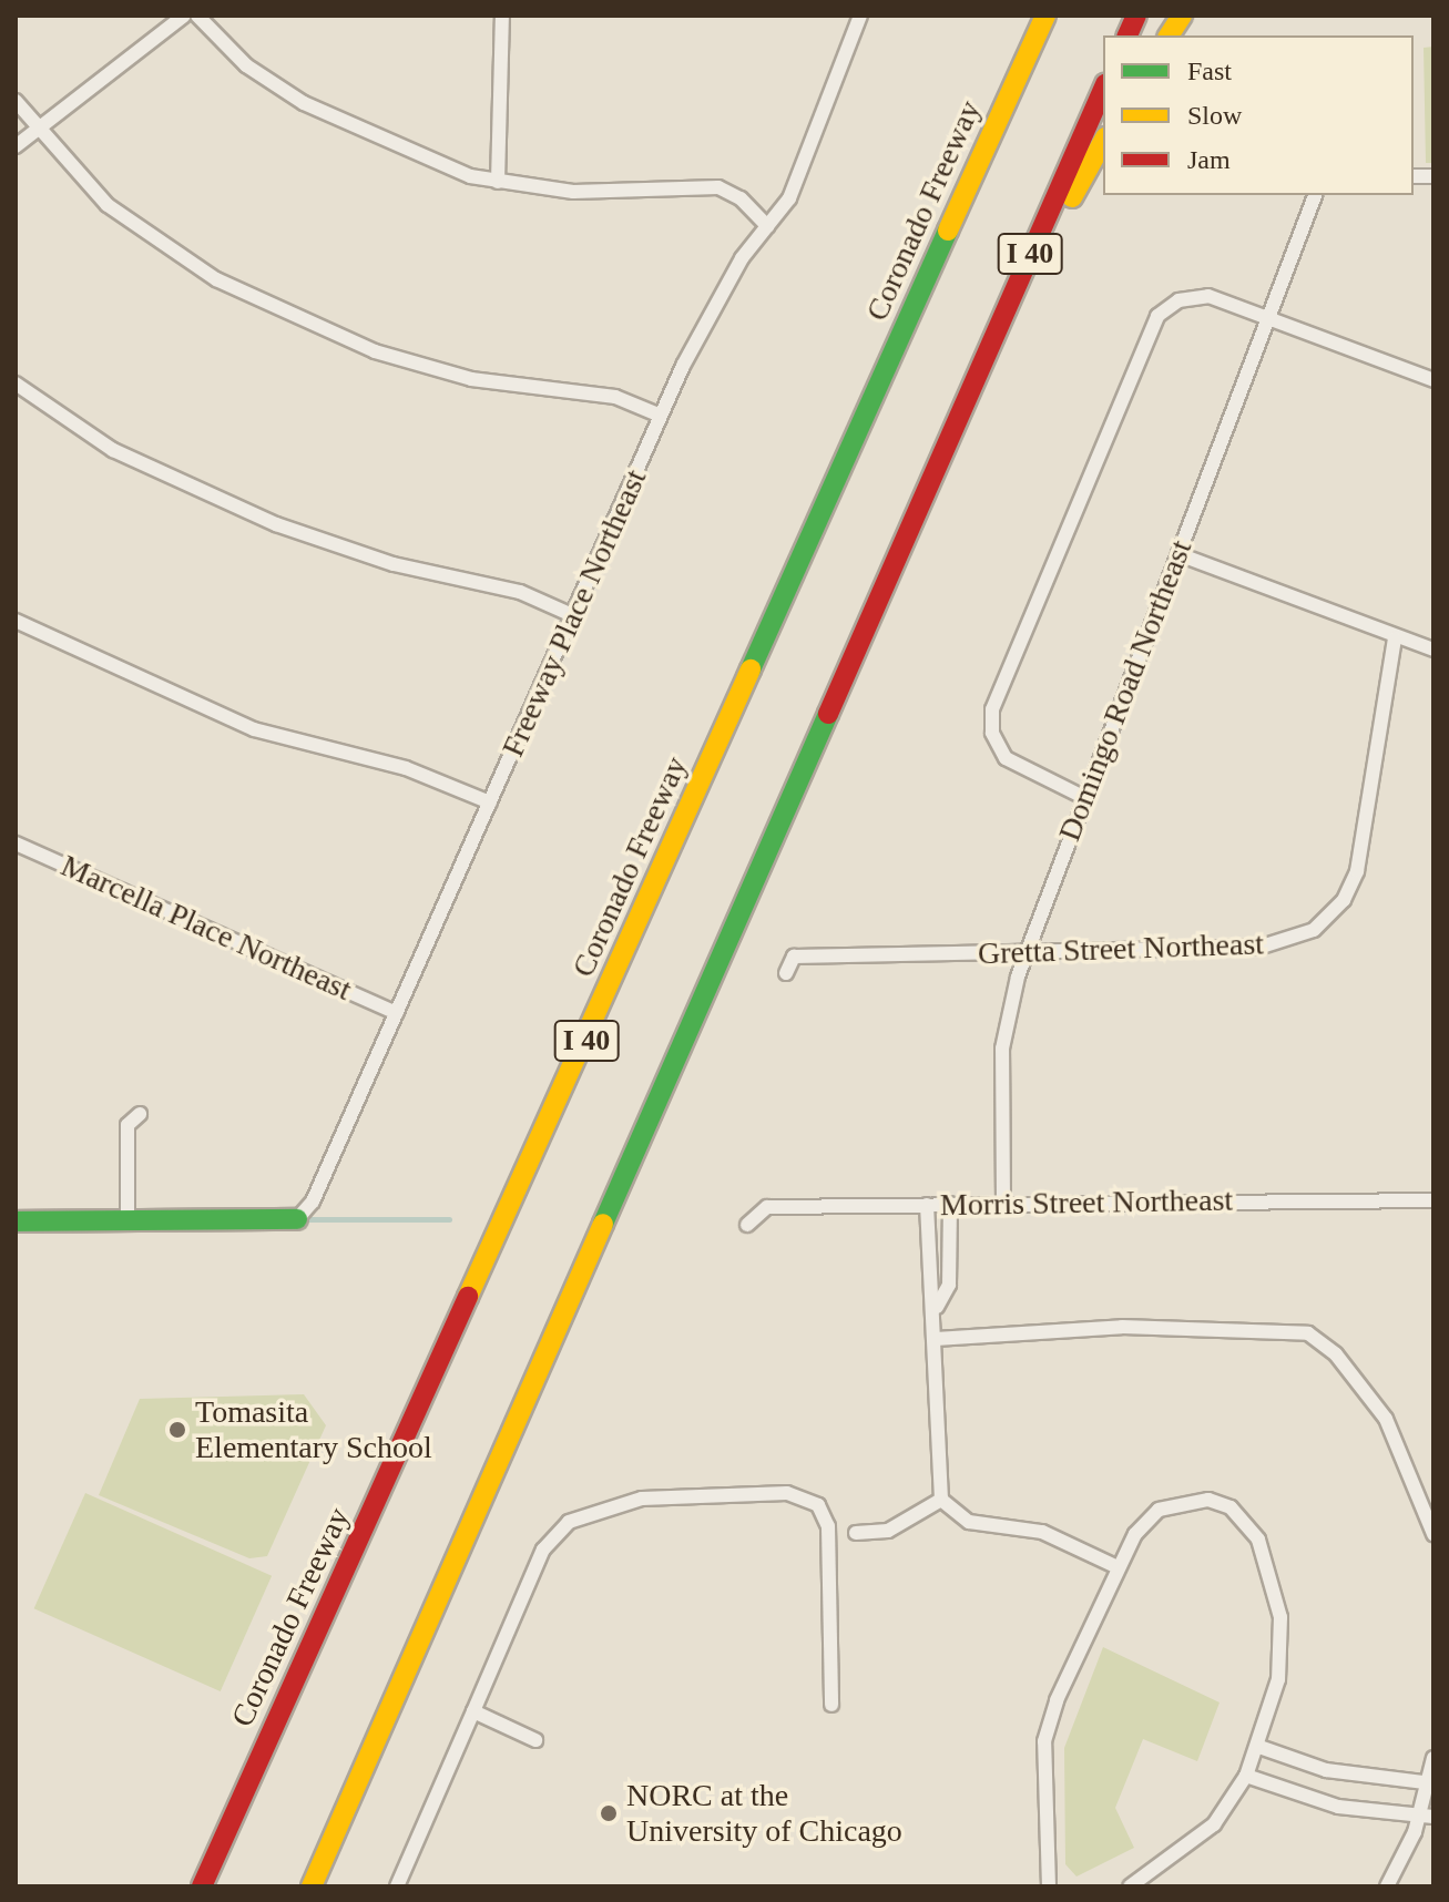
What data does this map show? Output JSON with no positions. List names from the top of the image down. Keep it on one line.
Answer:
{"streets":{"main road":["Coronado Freeway","I 40"],"street":["Freeway Place Northeast","Domingo Road Northeast","Marcella Place Northeast","Gretta Street Northeast","Morris Street Northeast"]},"crossings":[["Freeway Place Northeast","Marcella Place Northeast"],["Domingo Road Northeast","Gretta Street Northeast"],["Domingo Road Northeast","Morris Street Northeast"]],"places":["Tomasita Elementary School","NORC at the University of Chicago"],"legend":["Fast","Slow","Jam"]}
